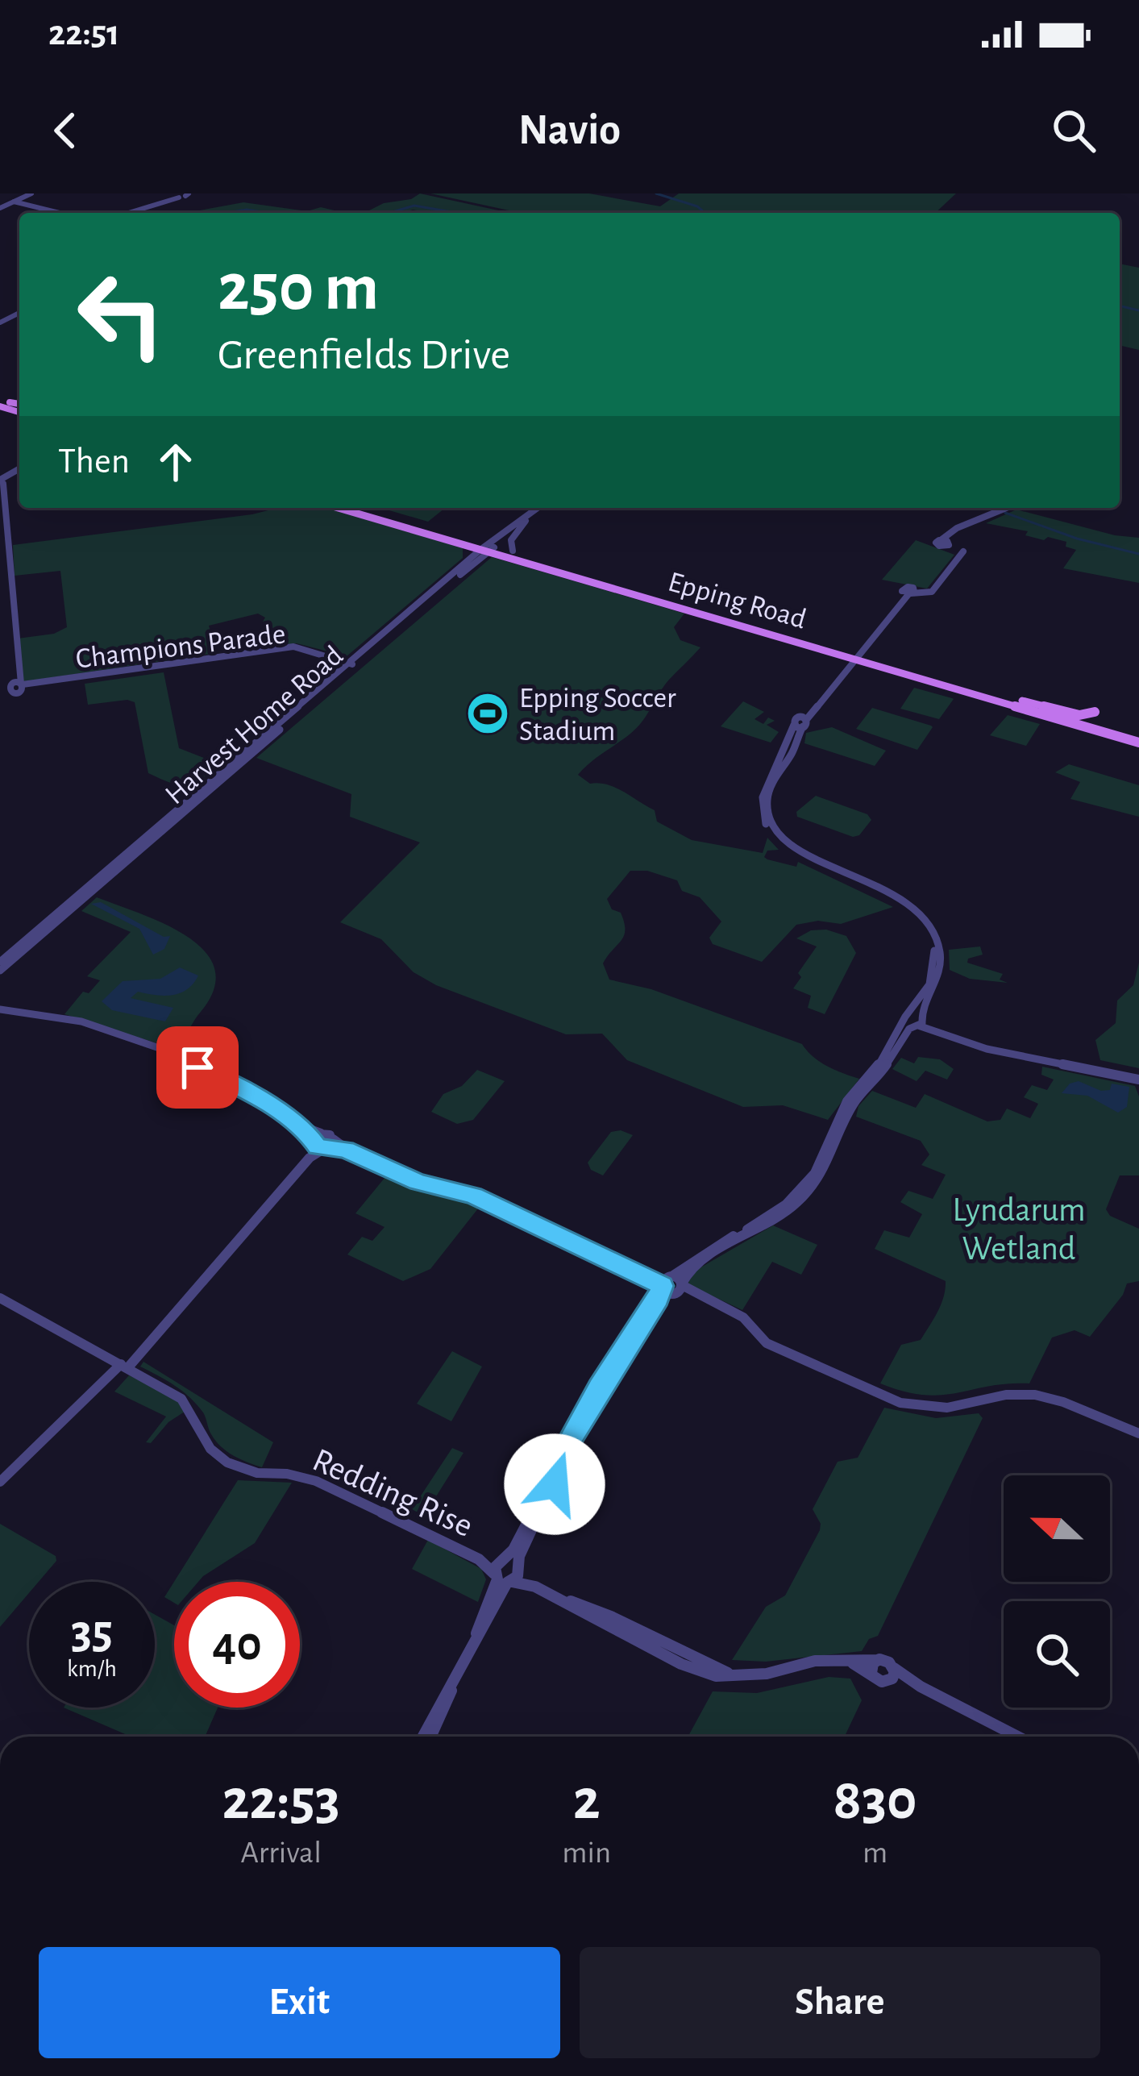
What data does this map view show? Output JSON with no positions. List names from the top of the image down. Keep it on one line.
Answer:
{"streets":{"main road":["Epping Road"],"street":["Champions Parade","Harvest Home Road","Redding Rise"]},"crossings":[["Epping Road","Harvest Home Road"],["Champions Parade","Harvest Home Road"]],"parks":["Lyndarum Wetland"],"places":{"sports":["Epping Soccer Stadium"]},"north":"left","page":{"status":"22:51","header":"Navio","turn":["250 m","Greenfields Drive"],"then":"Then","speed":"35 km/h","limit":"40","eta":["22:53","Arrival","2","min","830","m"],"buttons":["Exit","Share"]}}
